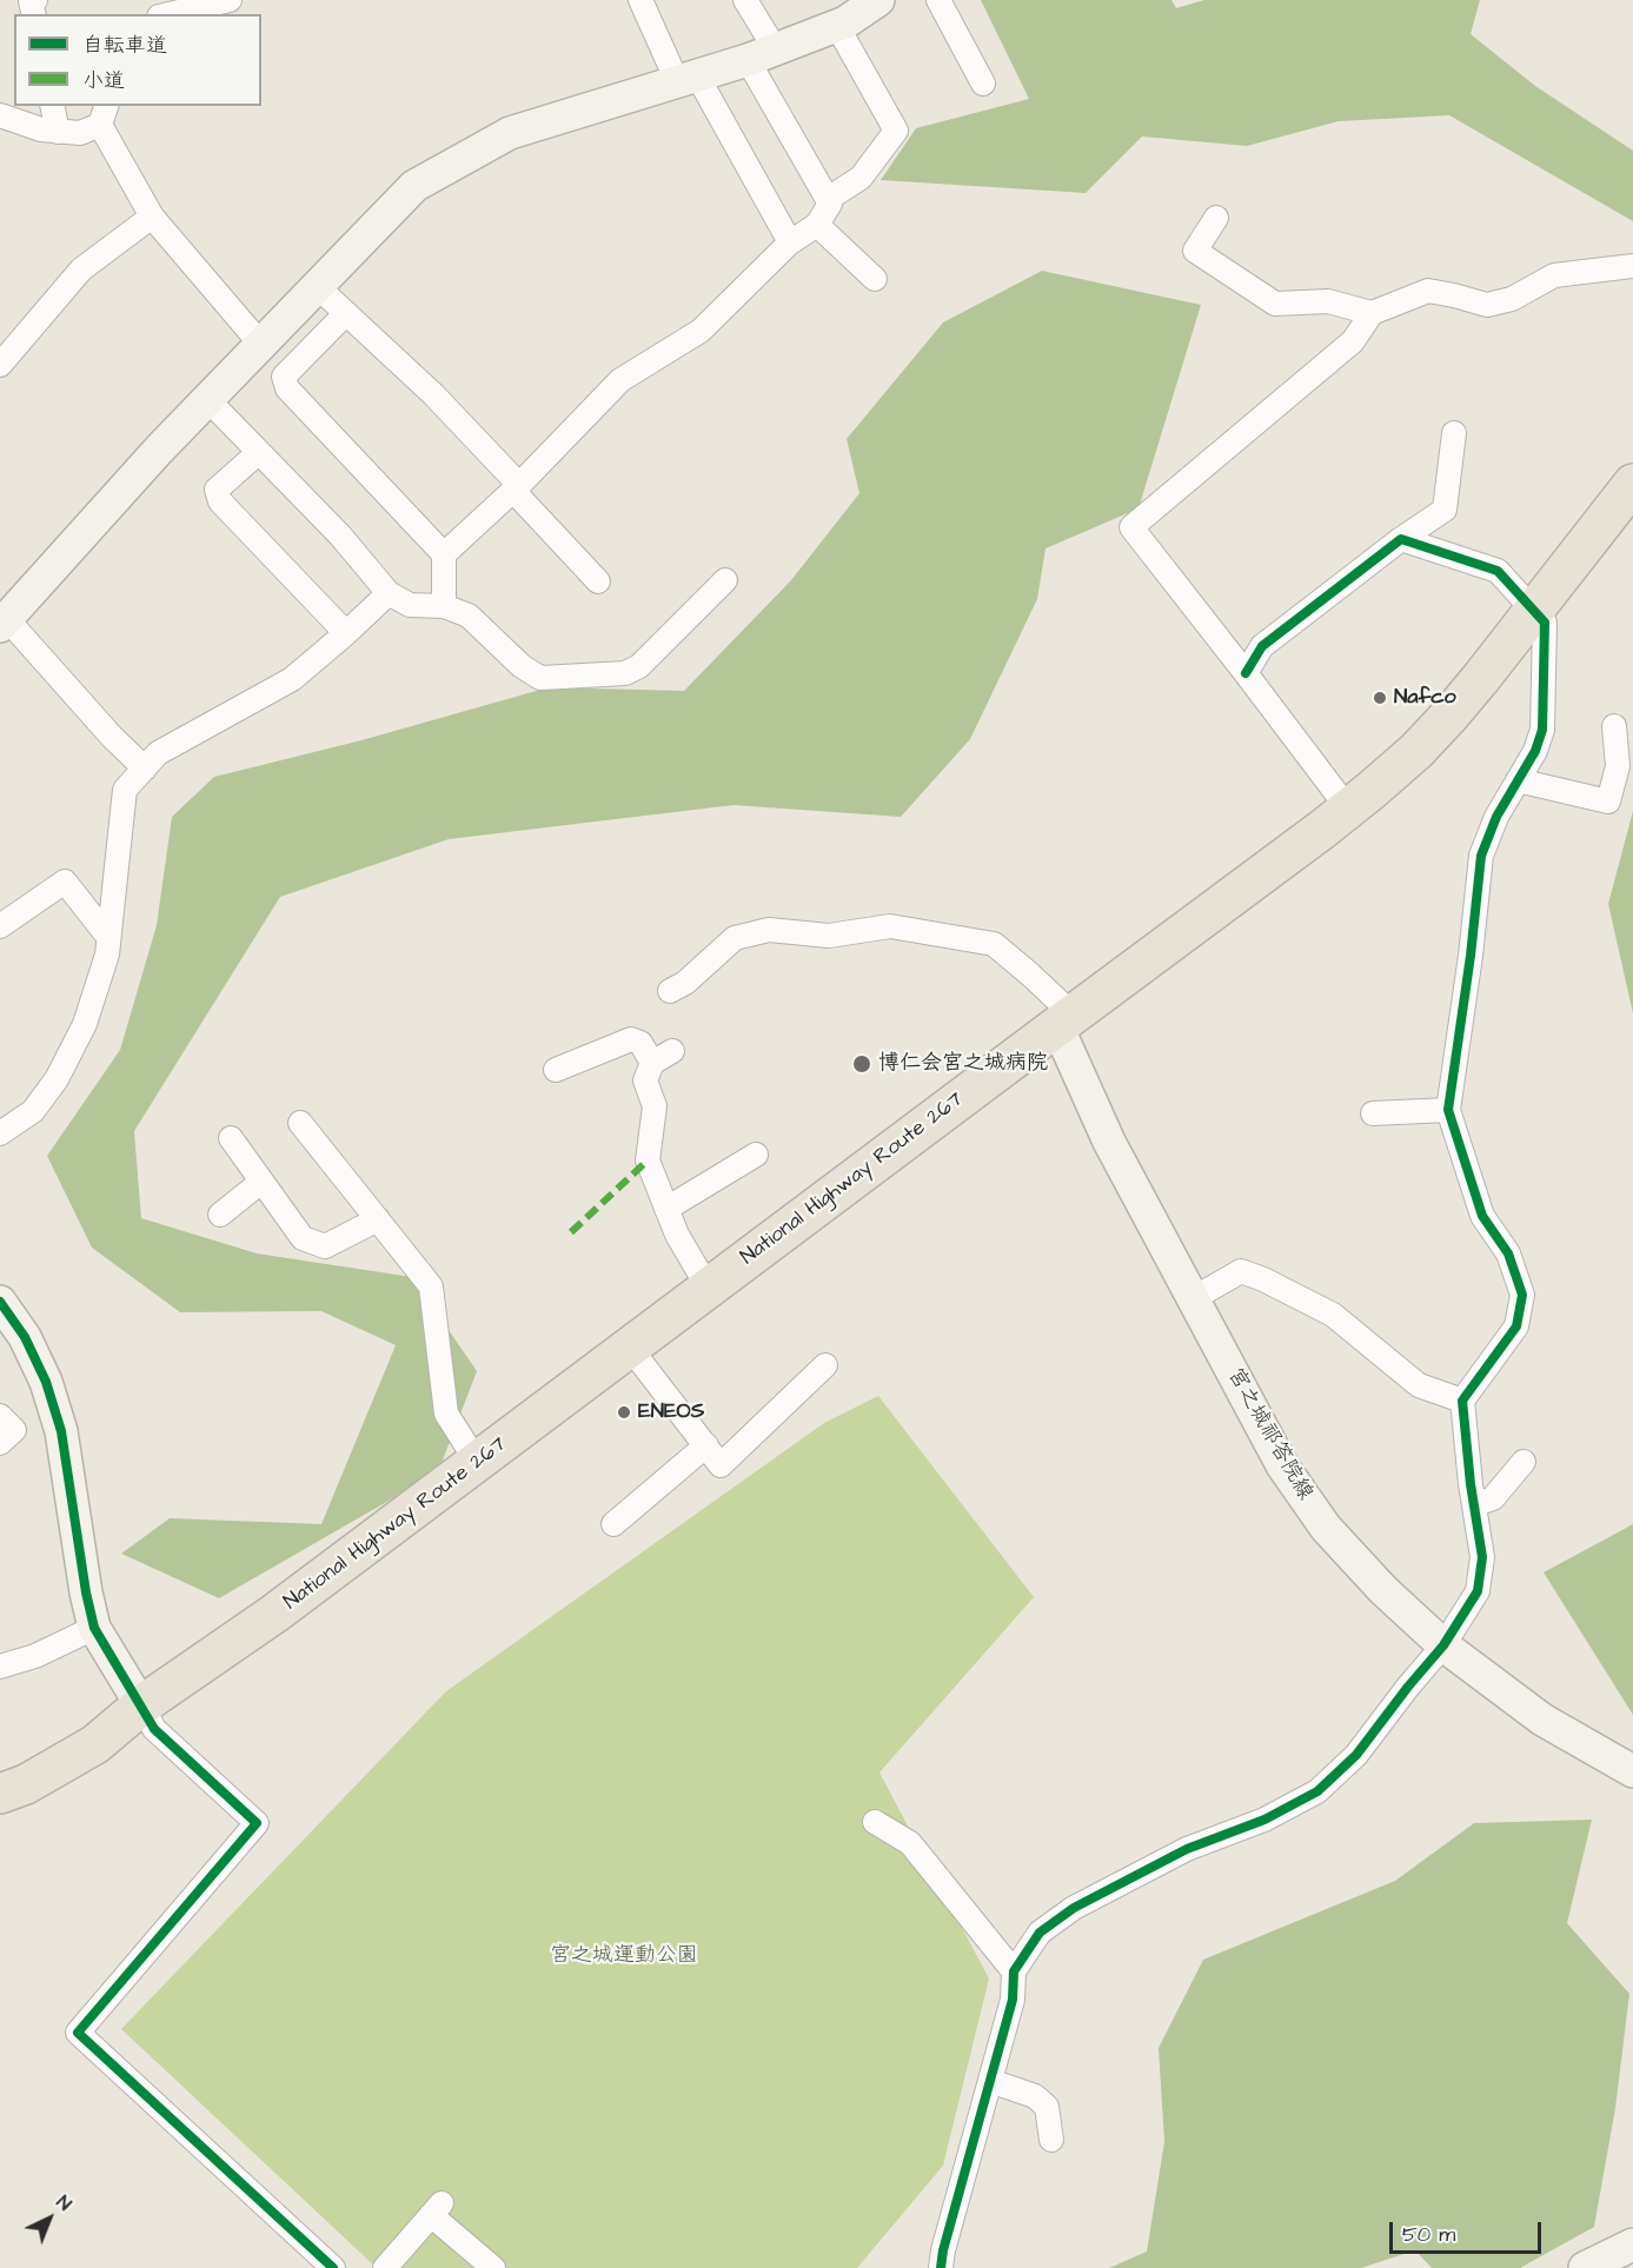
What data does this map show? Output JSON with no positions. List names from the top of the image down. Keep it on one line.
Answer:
{"streets":{"highway":["National Highway Route 267"],"street":["宮之城祁答院線"]},"crossings":[["National Highway Route 267","宮之城祁答院線"]],"parks":["宮之城運動公園"],"places":["Nafco","博仁会宮之城病院","ENEOS"],"legend":["自転車道","小道"],"scale_bar":"50 m","north":"top right"}
